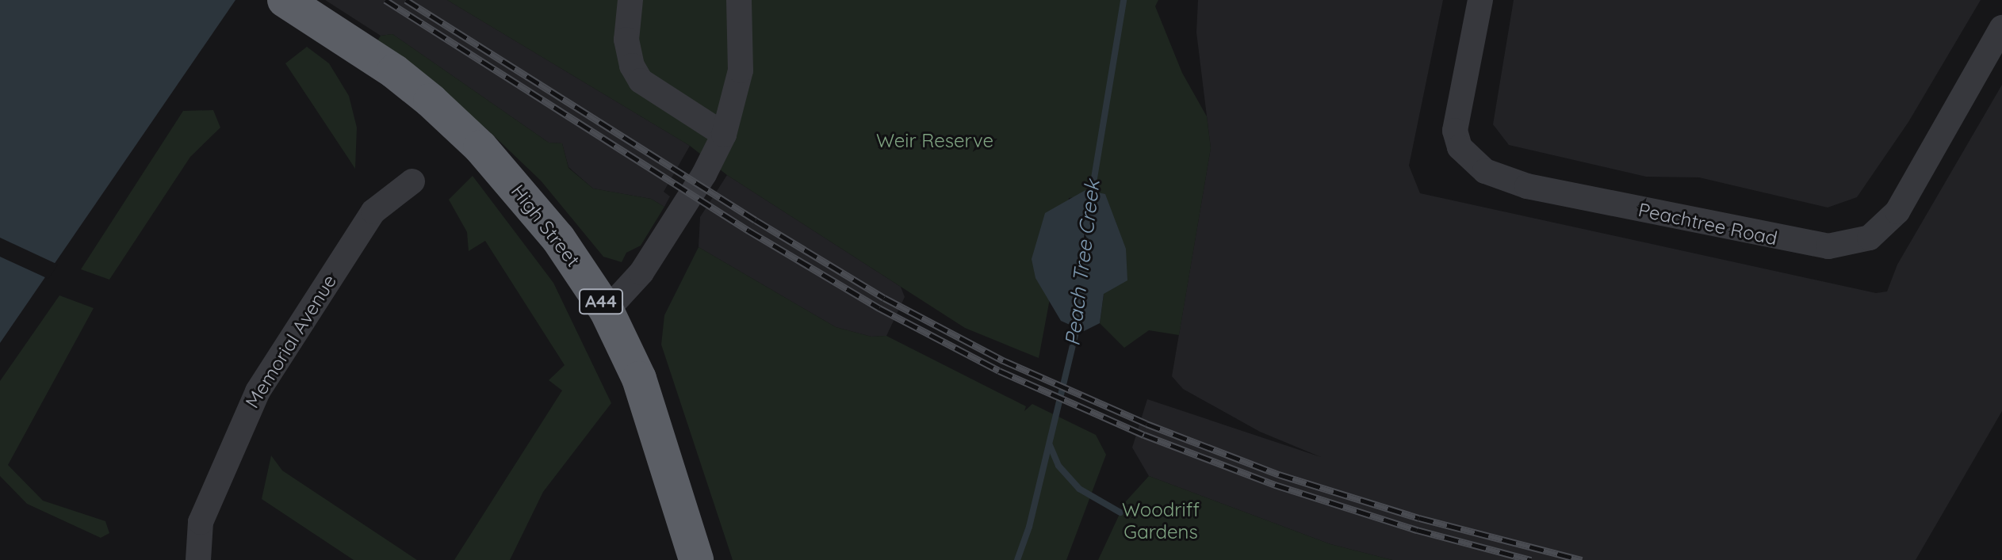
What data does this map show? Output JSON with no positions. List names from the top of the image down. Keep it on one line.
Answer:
{"streets":{"highway":["High Street","A44"],"street":["Peachtree Road","Memorial Avenue"]},"water":["Peach Tree Creek"],"parks":["Weir Reserve","Woodriff Gardens"]}
